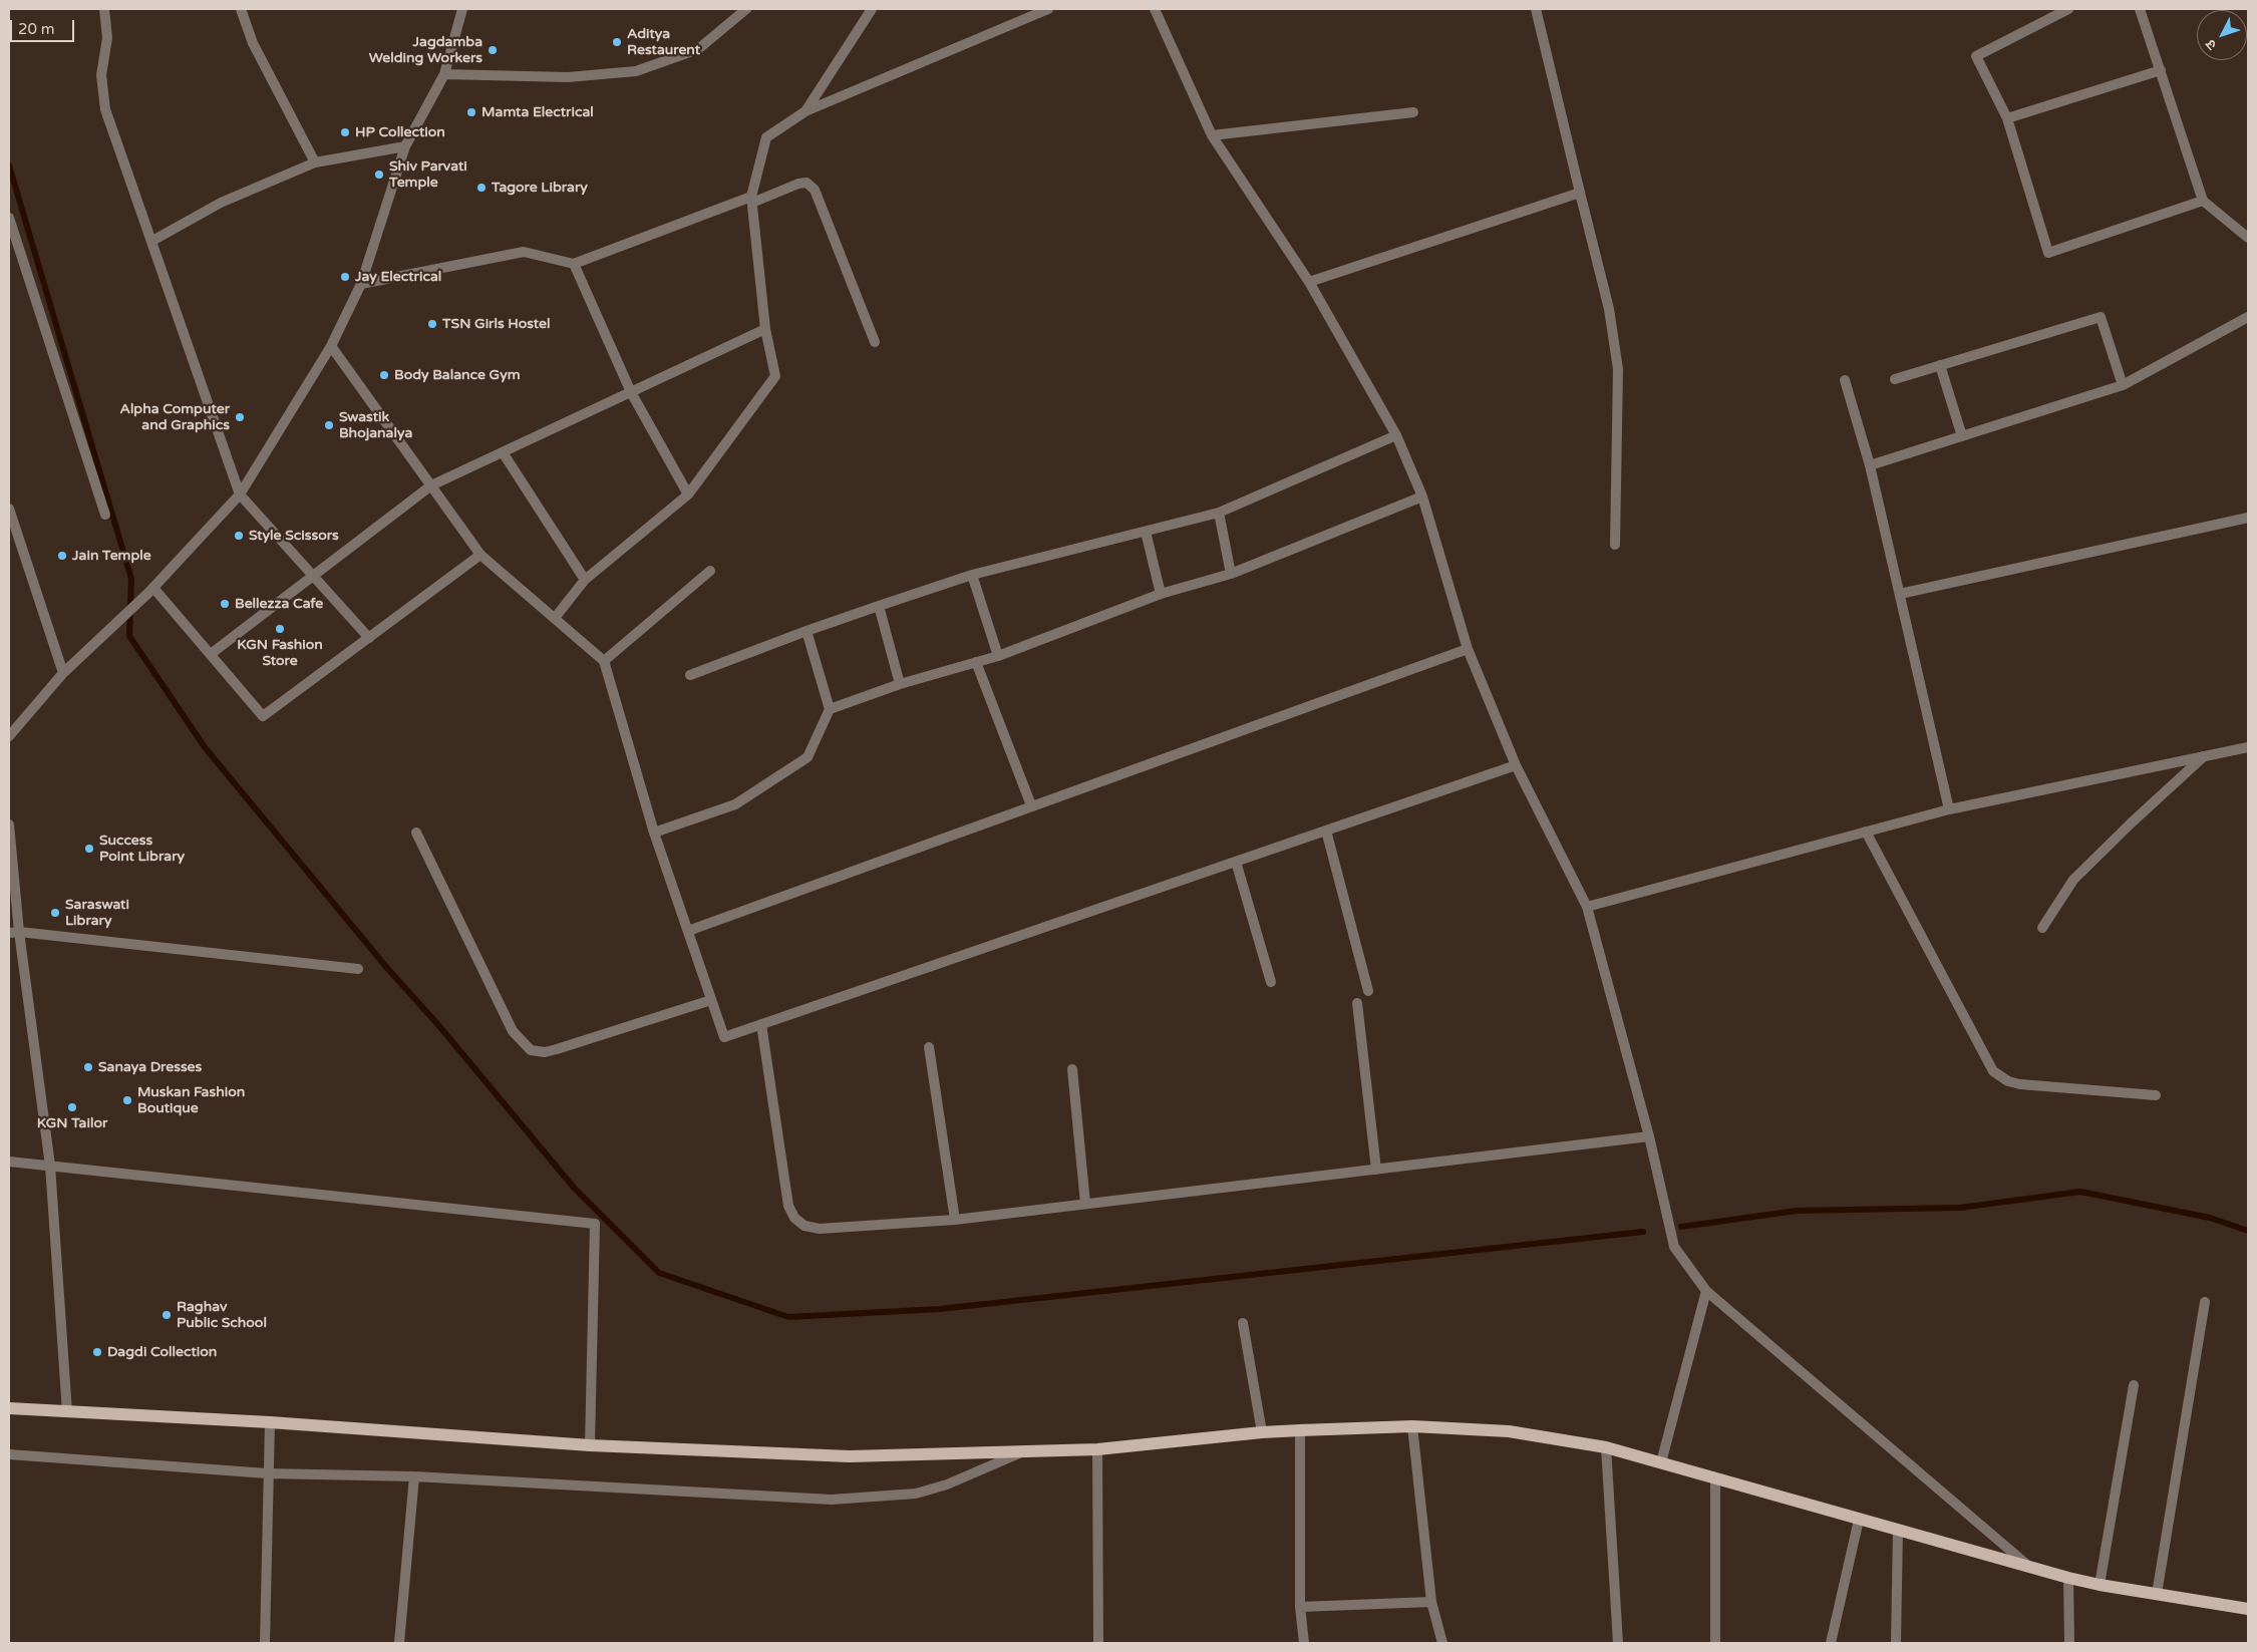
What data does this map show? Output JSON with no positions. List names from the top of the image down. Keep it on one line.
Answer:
{"places":["Aditya Restaurent","Jagdamba Welding Workers","Mamta Electrical","HP Collection","Shiv Parvati Temple","Tagore Library","Jay Electrical","TSN Girls Hostel","Body Balance Gym","Alpha Computer and Graphics","Swastik Bhojanalya","Style Scissors","Jain Temple","Bellezza Cafe","KGN Fashion Store","Success Point Library","Saraswati Library","Sanaya Dresses","Muskan Fashion Boutique","KGN Tailor","Raghav Public School","Dagdi Collection"],"scale_bar":"20 m","north":"bottom left"}
